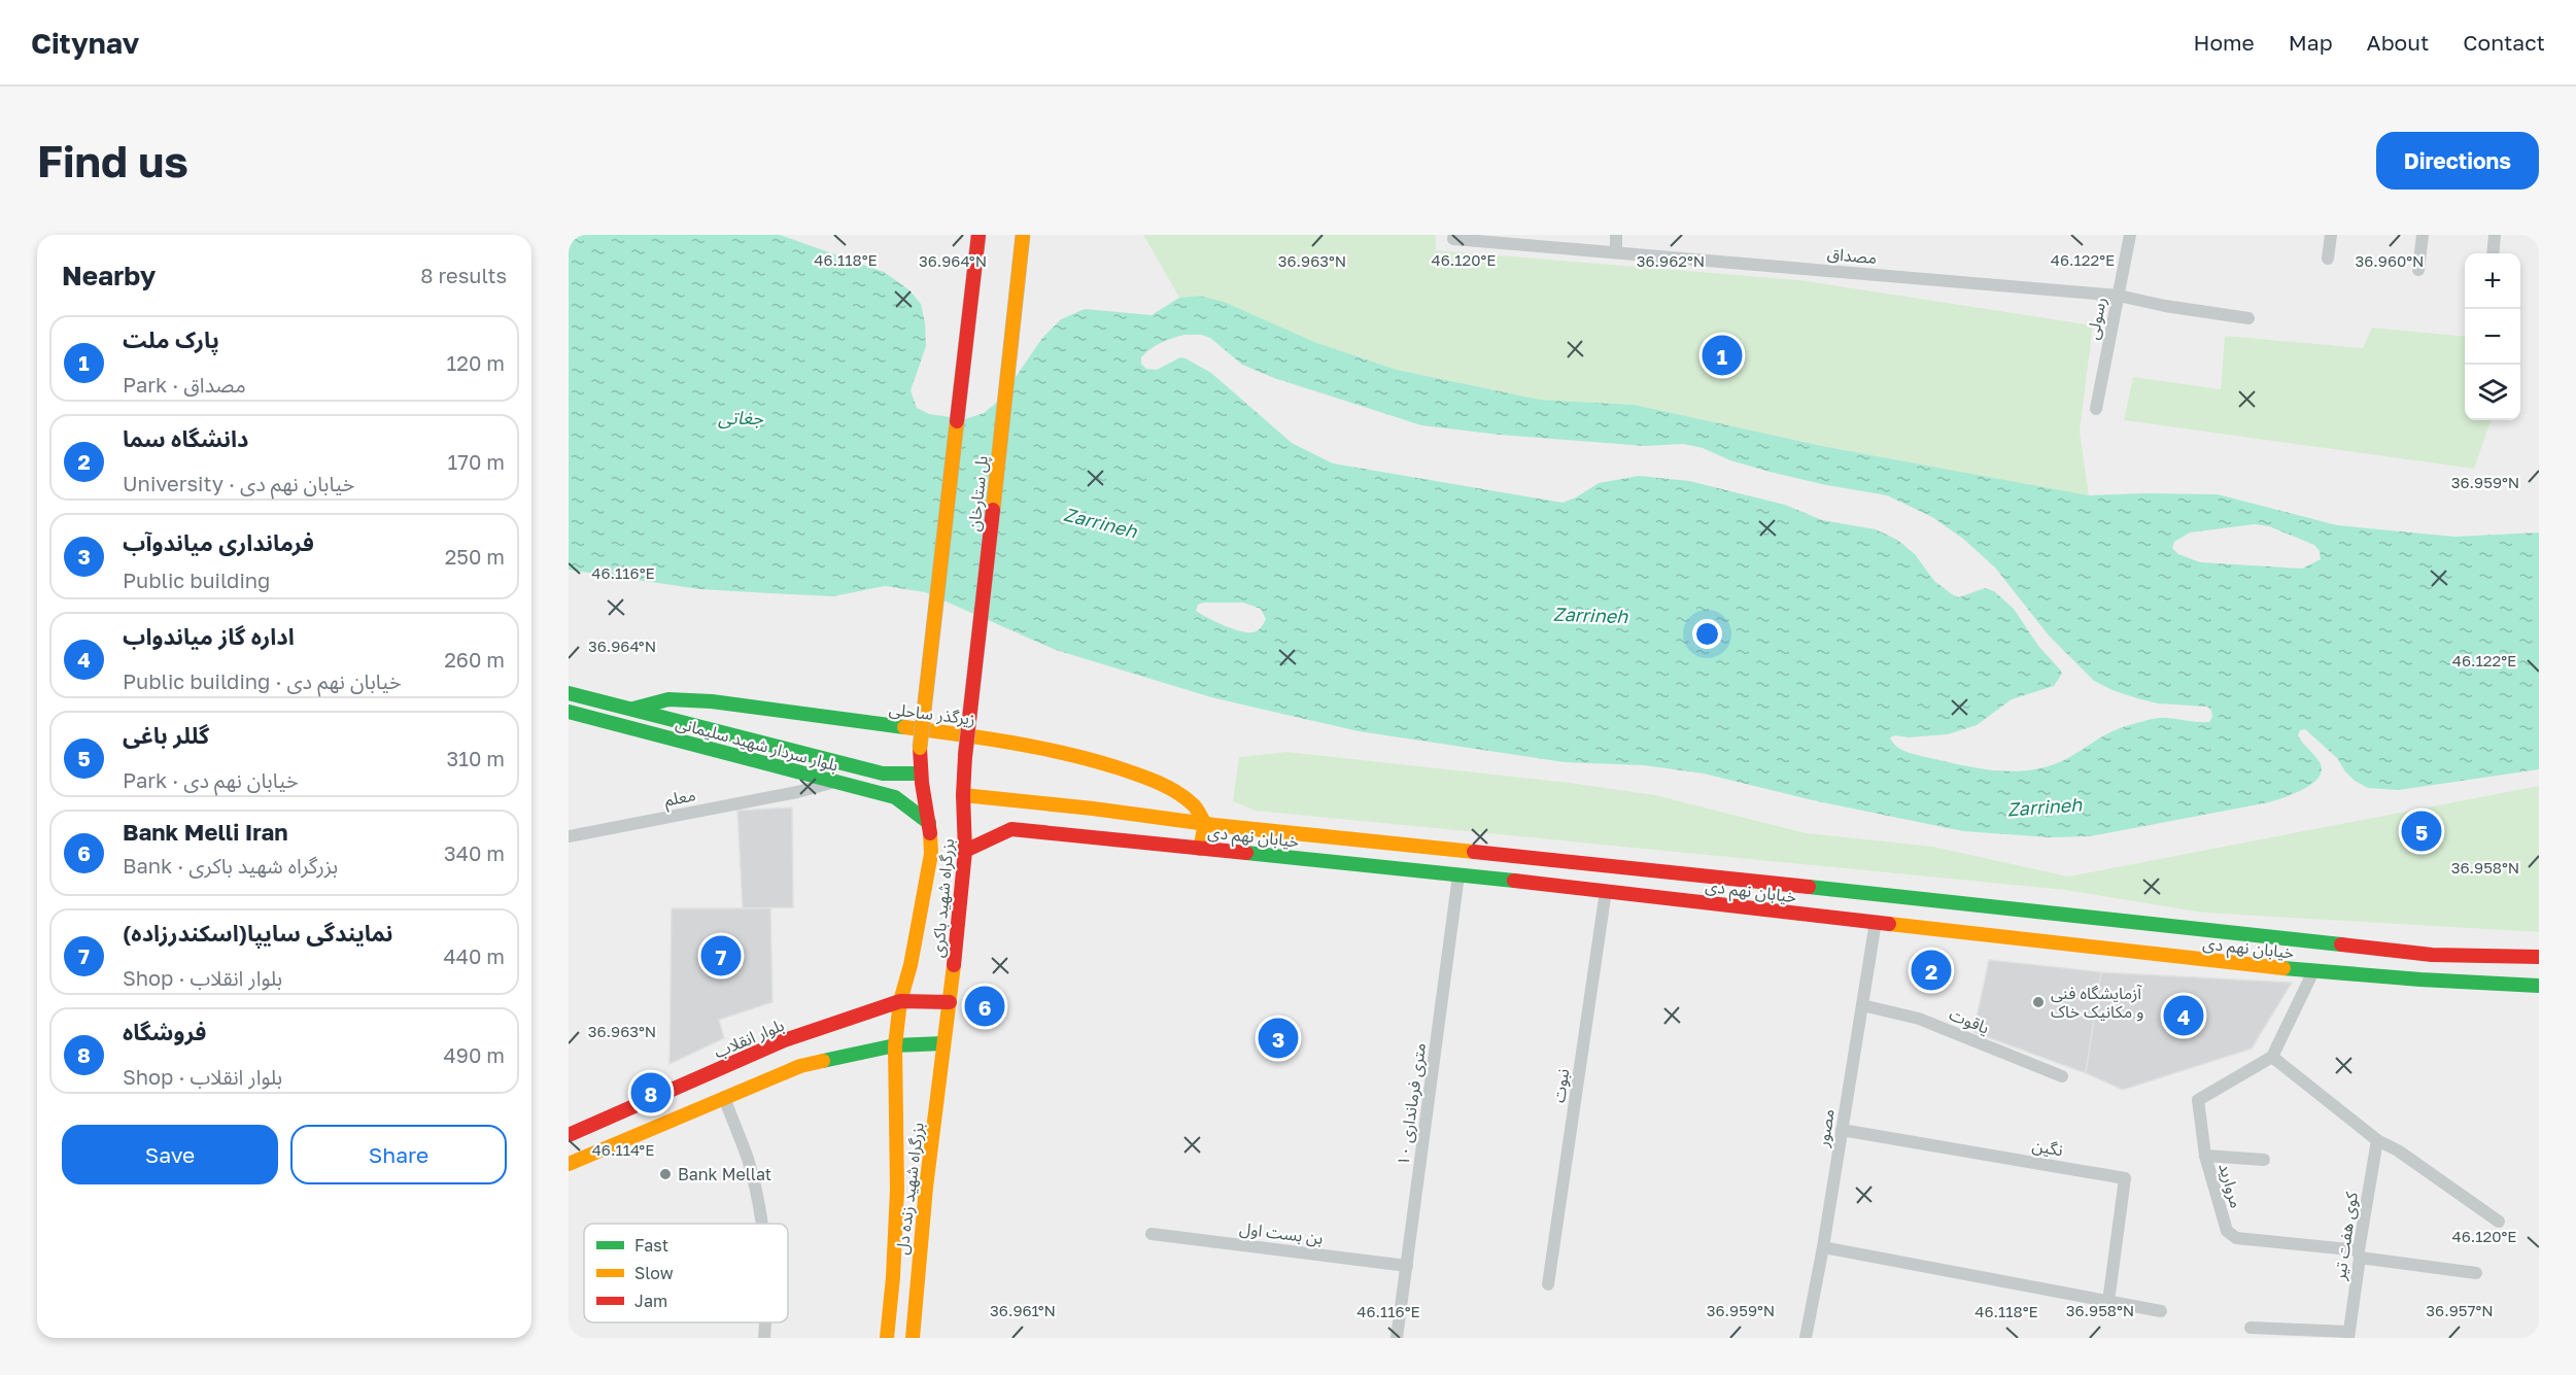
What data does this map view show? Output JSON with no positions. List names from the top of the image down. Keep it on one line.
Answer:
{"streets":{"main road":["پل ستارخان","زیرگذر ساحلی","بلوار سردار شهید سلیمانی","خیابان نهم دی","بزرگراه شهید باکری","بلوار انقلاب","بزرگراه شهید زنده دل"],"street":["مصداق","رسولی","معلم","یاقوت","نبوت","۱۰ متری فرمانداری","مصور","نگین","مروارید","بن بست اول","کوی هفت تیر"]},"crossings":[["مصداق","رسولی"],["پل ستارخان","بزرگراه شهید باکری"],["زیرگذر ساحلی","بلوار سردار شهید سلیمانی"],["زیرگذر ساحلی","خیابان نهم دی"],["بلوار سردار شهید سلیمانی","معلم"],["بلوار سردار شهید سلیمانی","بزرگراه شهید باکری"],["خیابان نهم دی","بزرگراه شهید باکری"],["خیابان نهم دی","نبوت"],["خیابان نهم دی","۱۰ متری فرمانداری"],["خیابان نهم دی","مصور"],["بزرگراه شهید باکری","بلوار انقلاب"],["بزرگراه شهید باکری","بزرگراه شهید زنده دل"],["یاقوت","مصور"],["بلوار انقلاب","بزرگراه شهید زنده دل"],["۱۰ متری فرمانداری","بن بست اول"],["مصور","نگین"],["مروارید","کوی هفت تیر"]],"water":["جغاتی","Zarrineh"],"places":["آزمایشگاه فنی و مکانیک خاک","Bank Mellat"],"legend":["Fast","Slow","Jam"],"page":{"header":"Citynav","nav":["Home","Map","About","Contact"],"buttons":["Directions",["Save","Share"]],"title":"Find us","heading":["Nearby","8 results"],"map_buttons":["+","−"],"list":[{"mark":"1","name":"پارک ملت","note":"Park · مصداق","value":"120 m"},{"mark":"2","name":"دانشگاه سما","note":"University · خیابان نهم دی","value":"170 m"},{"mark":"3","name":"فرمانداری میاندوآب","note":"Public building","value":"250 m"},{"mark":"4","name":"اداره گاز میاندواب","note":"Public building · خیابان نهم دی","value":"260 m"},{"mark":"5","name":"گللر باغی","note":"Park · خیابان نهم دی","value":"310 m"},{"mark":"6","name":"Bank Melli Iran","note":"Bank · بزرگراه شهید باکری","value":"340 m"},{"mark":"7","name":"نمایندگی سایپا(اسکندرزاده)","note":"Shop · بلوار انقلاب","value":"440 m"},{"mark":"8","name":"فروشگاه","note":"Shop · بلوار انقلاب","value":"490 m"}],"pins":["1","5","7","2","6","4","3","8"]},"coordinates":["46.118°E","46.120°E","46.122°E","36.964°N","36.963°N","36.962°N","36.960°N","36.959°N","46.116°E","36.958°N","46.114°E","36.961°N","36.957°N"]}
